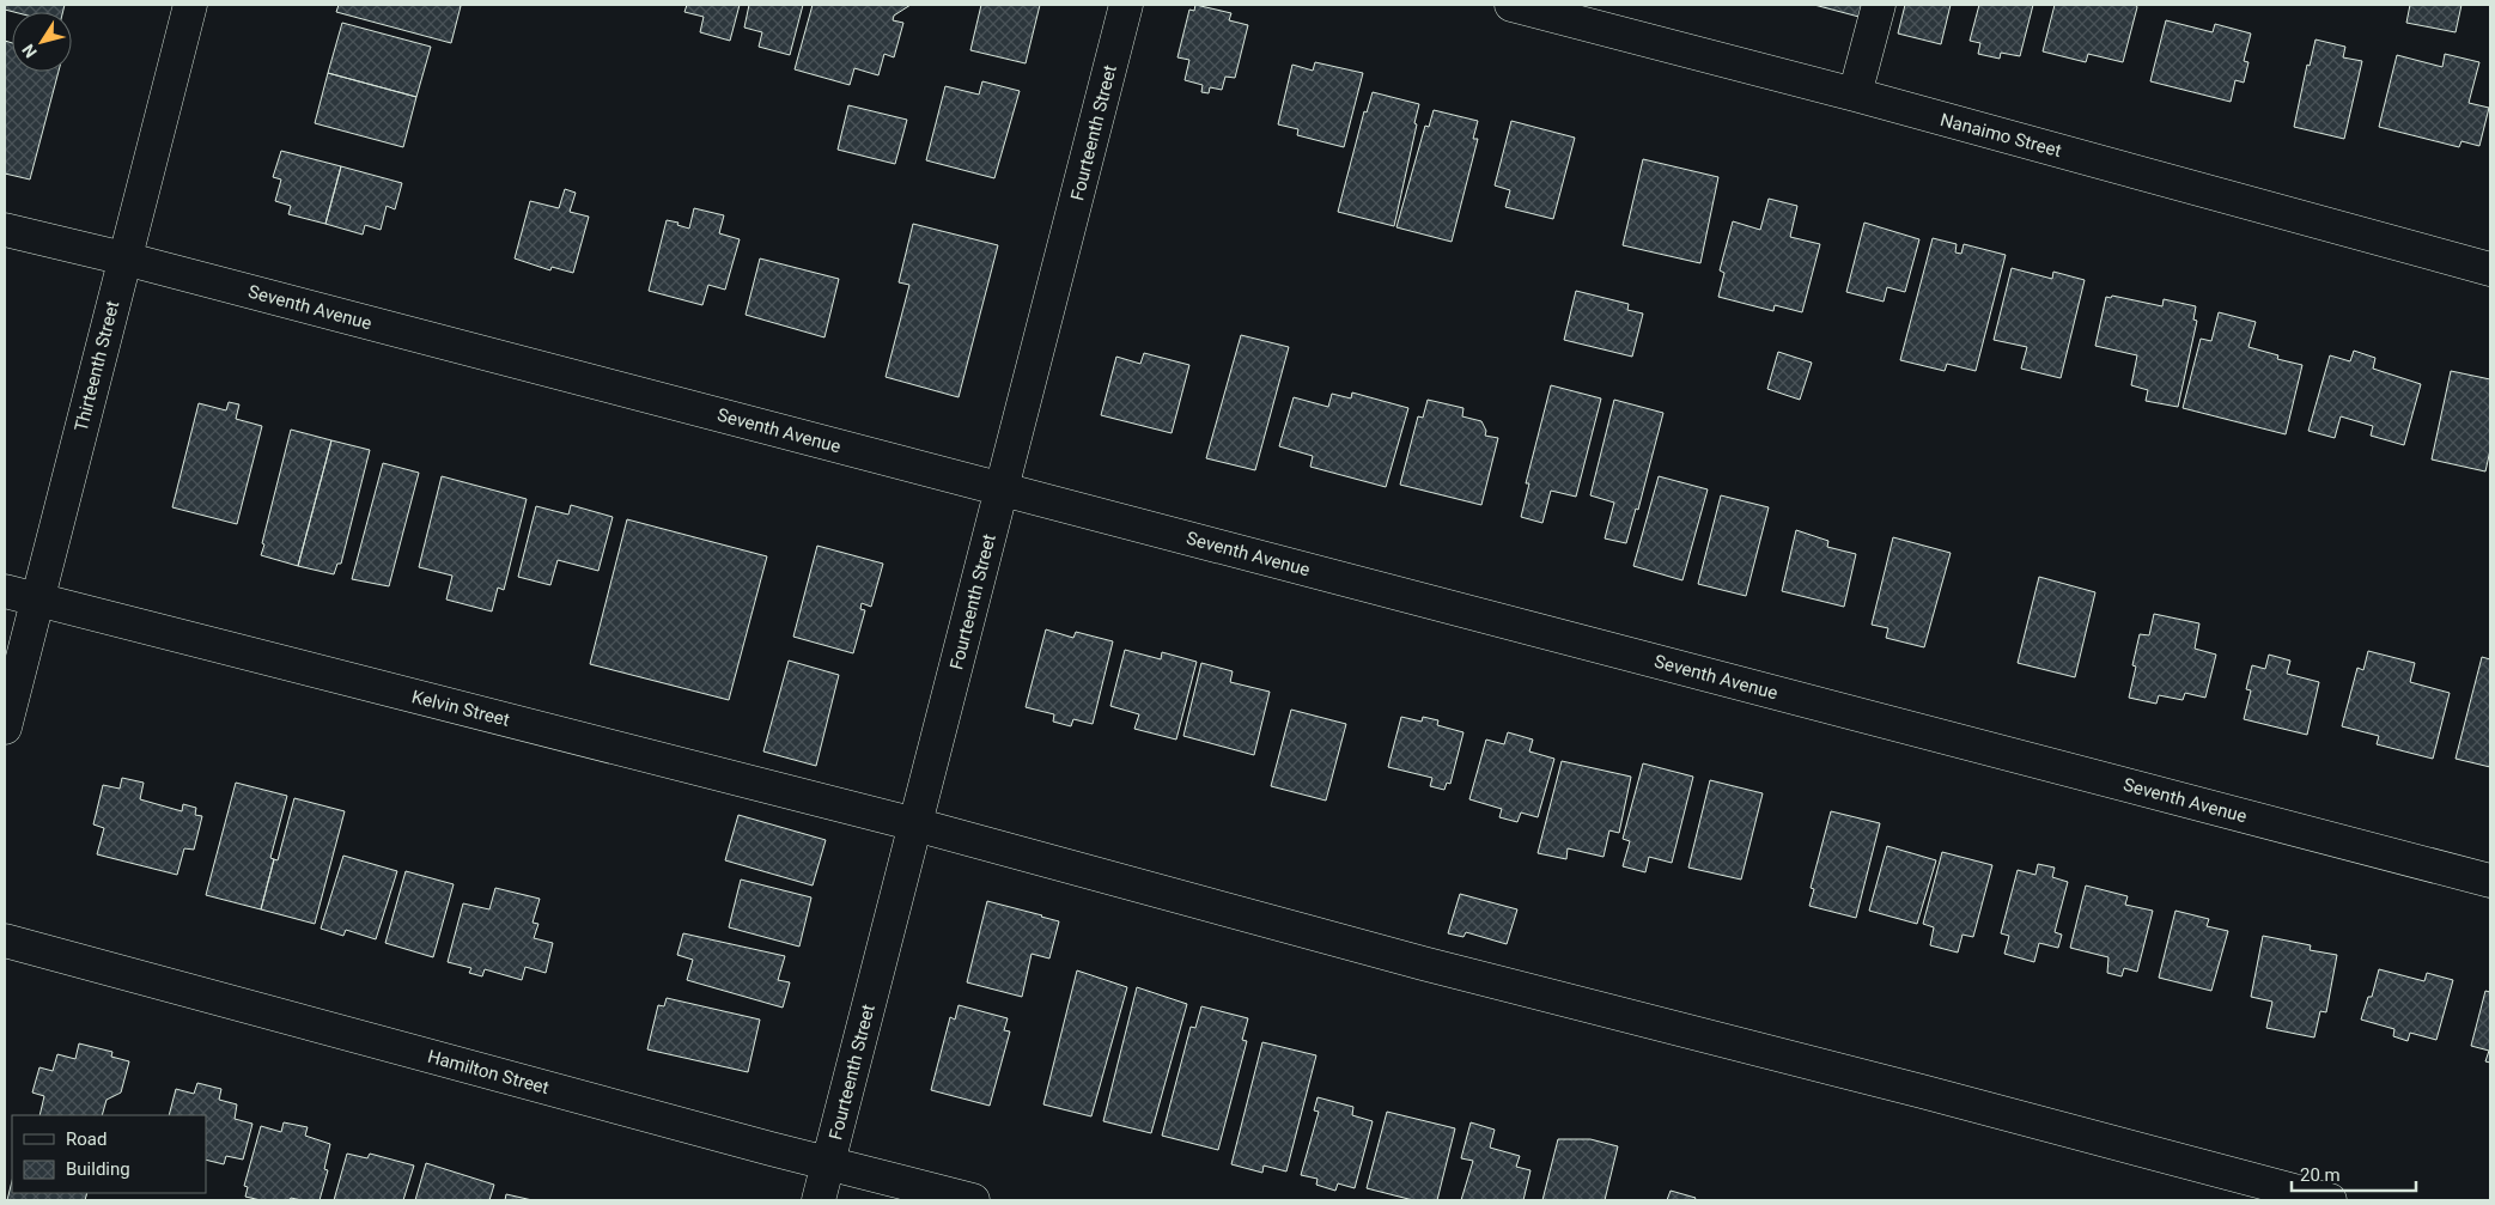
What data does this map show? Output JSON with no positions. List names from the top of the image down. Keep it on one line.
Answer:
{"streets":{"street":["Fourteenth Street","Nanaimo Street","Seventh Avenue","Thirteenth Street","Kelvin Street","Hamilton Street"]},"crossings":[["Fourteenth Street","Seventh Avenue"],["Fourteenth Street","Kelvin Street"],["Fourteenth Street","Hamilton Street"],["Seventh Avenue","Thirteenth Street"],["Thirteenth Street","Kelvin Street"]],"legend":["Road","Building"],"scale_bar":"20 m","north":"bottom left"}
